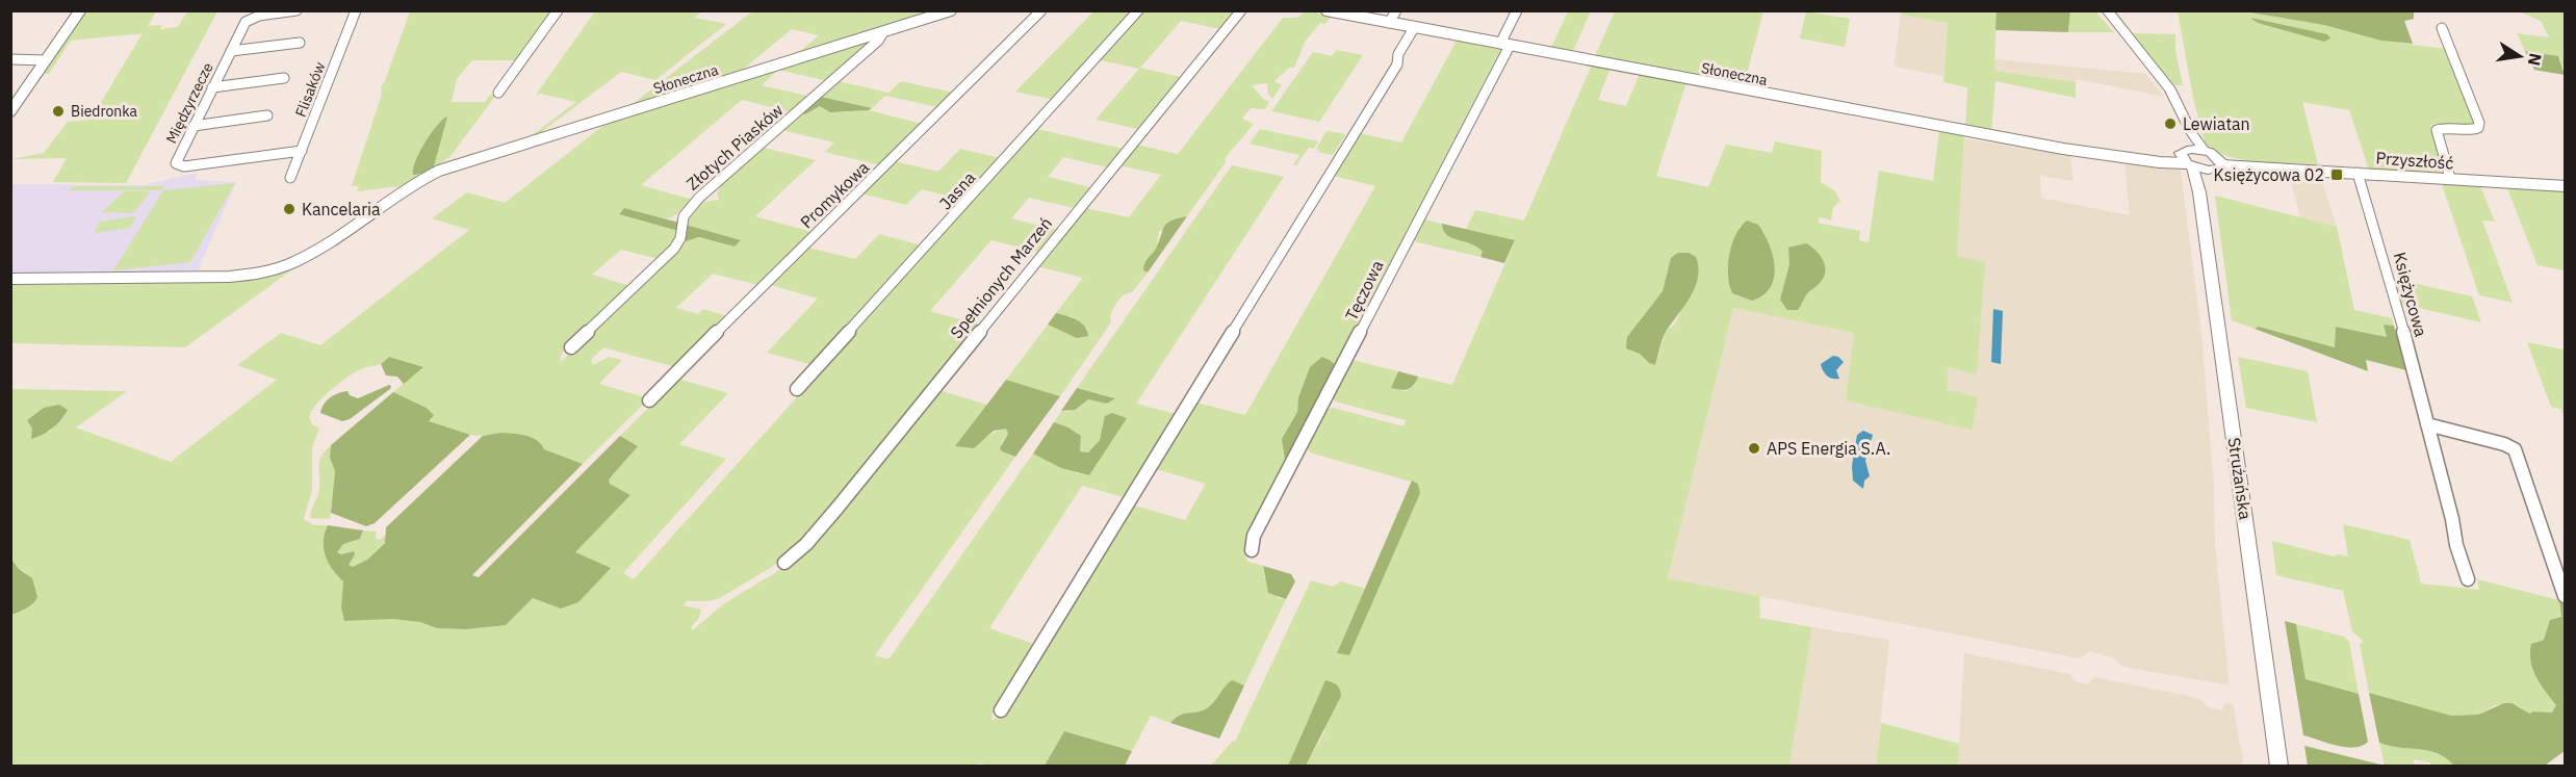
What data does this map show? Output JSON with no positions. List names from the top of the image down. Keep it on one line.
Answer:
{"streets":{"main road":["Strużańska"],"street":["Słoneczna","Flisaków","Międzyrzecze","Złotych Piasków","Przyszłość","Jasna","Promykowa","Spełnionych Marzeń","Tęczowa","Księżycowa"]},"crossings":[["Słoneczna","Złotych Piasków"],["Słoneczna","Tęczowa"],["Słoneczna","Strużańska"],["Flisaków","Międzyrzecze"],["Przyszłość","Księżycowa"]],"places":{"other":["Biedronka","Lewiatan","Kancelaria","APS Energia S.A."],"transit":["Księżycowa 02"]},"north":"right"}
